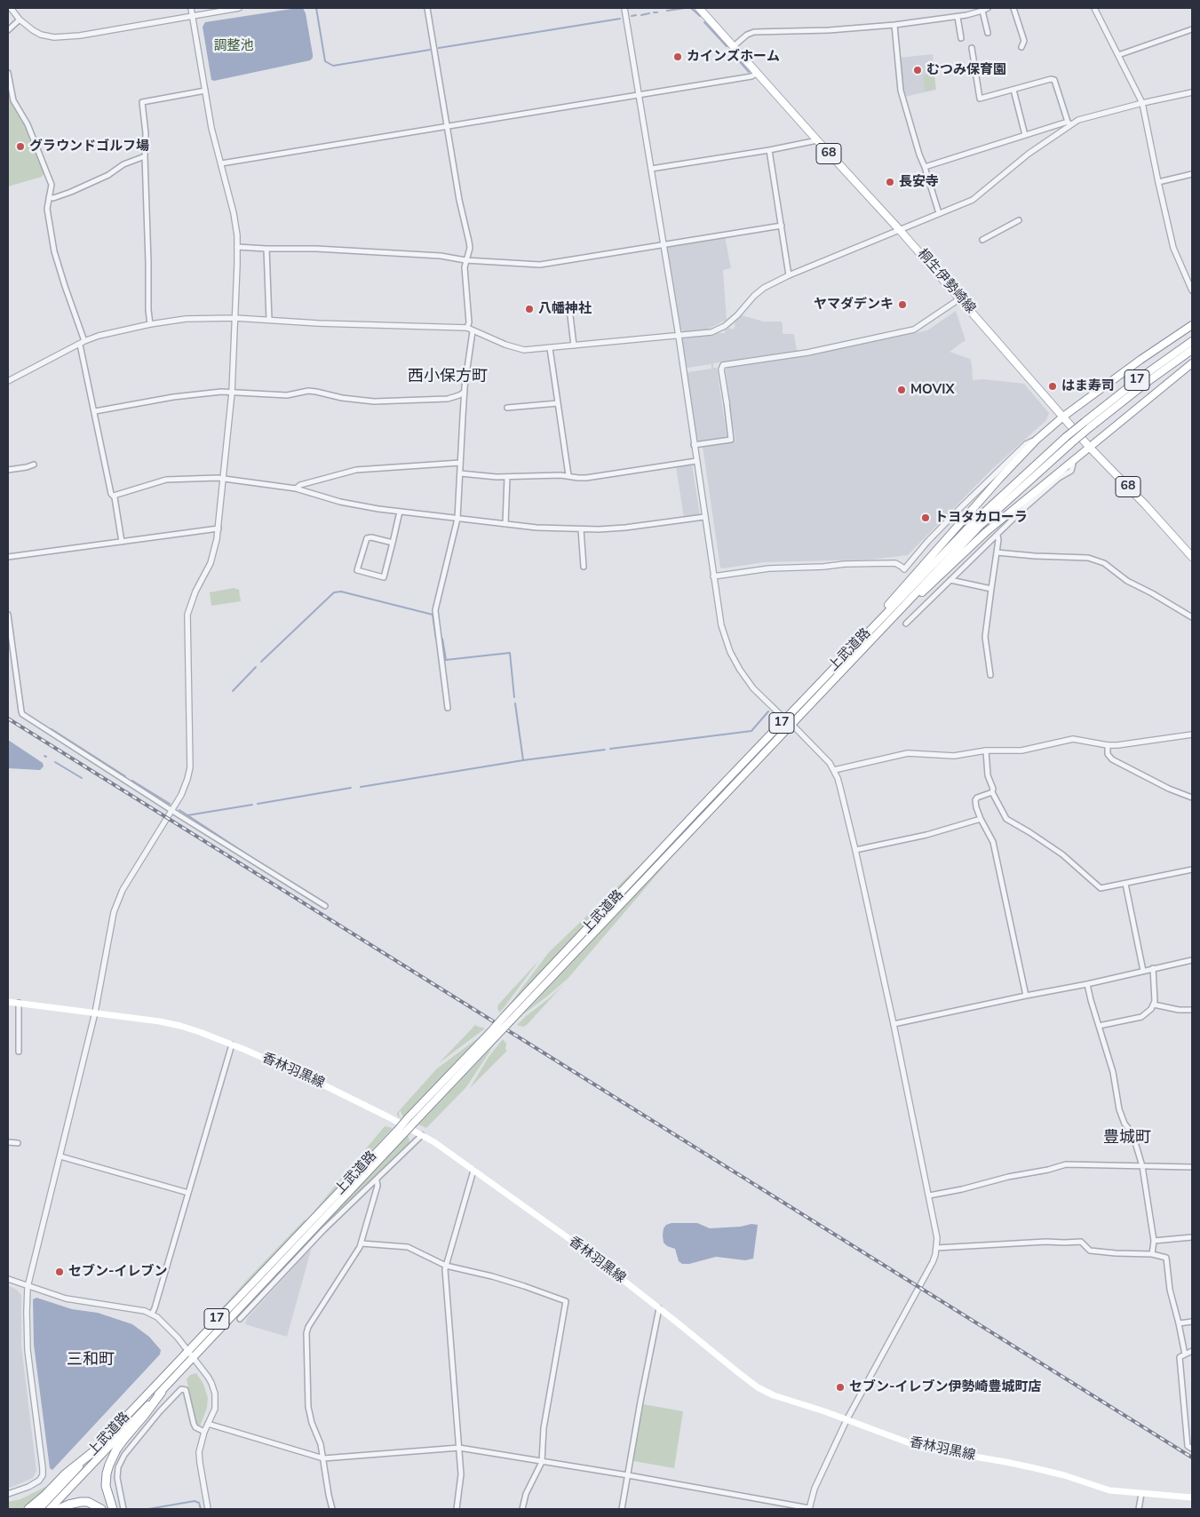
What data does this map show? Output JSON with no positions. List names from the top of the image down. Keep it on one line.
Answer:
{"streets":{"main road":["68","桐生伊勢崎線","17","上武道路","香林羽黒線"]},"districts":["西小保方町","豊城町","三和町"],"parks":["調整池"],"places":["カインズホーム","むつみ保育園","グラウンドゴルフ場","長安寺","ヤマダデンキ","八幡神社","はま寿司","MOVIX","トヨタカローラ","セブン-イレブン","セブン-イレブン伊勢崎豊城町店"]}
